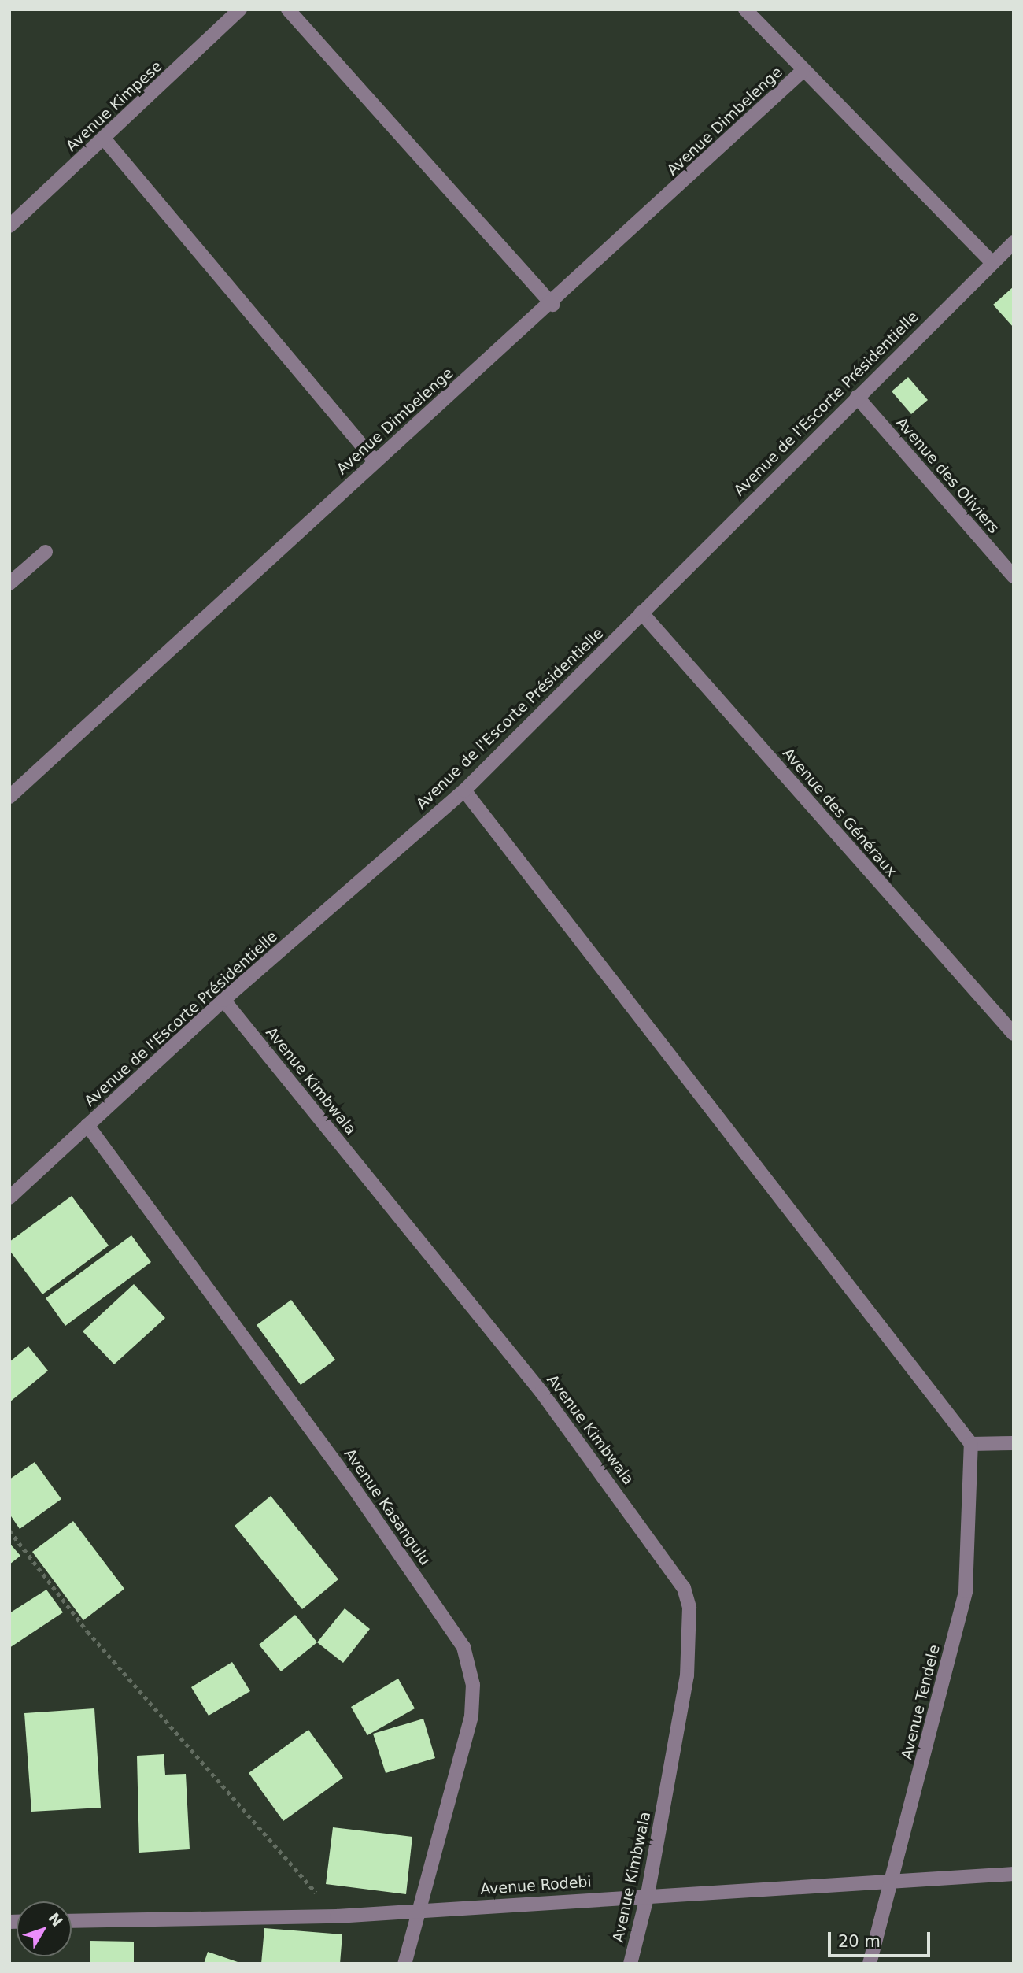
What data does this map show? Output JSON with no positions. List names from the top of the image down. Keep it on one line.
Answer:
{"streets":{"street":["Avenue Kimpese","Avenue Dimbelenge","Avenue de l'Escorte Présidentielle","Avenue des Oliviers","Avenue des Généraux","Avenue Kimbwala","Avenue Kasangulu","Avenue Tendele","Avenue Rodebi"]},"crossings":[["Avenue de l'Escorte Présidentielle","Avenue des Oliviers"],["Avenue de l'Escorte Présidentielle","Avenue des Généraux"],["Avenue de l'Escorte Présidentielle","Avenue Kimbwala"],["Avenue de l'Escorte Présidentielle","Avenue Kasangulu"],["Avenue Kimbwala","Avenue Rodebi"],["Avenue Kasangulu","Avenue Rodebi"],["Avenue Tendele","Avenue Rodebi"]],"scale_bar":"20 m","north":"top right"}
